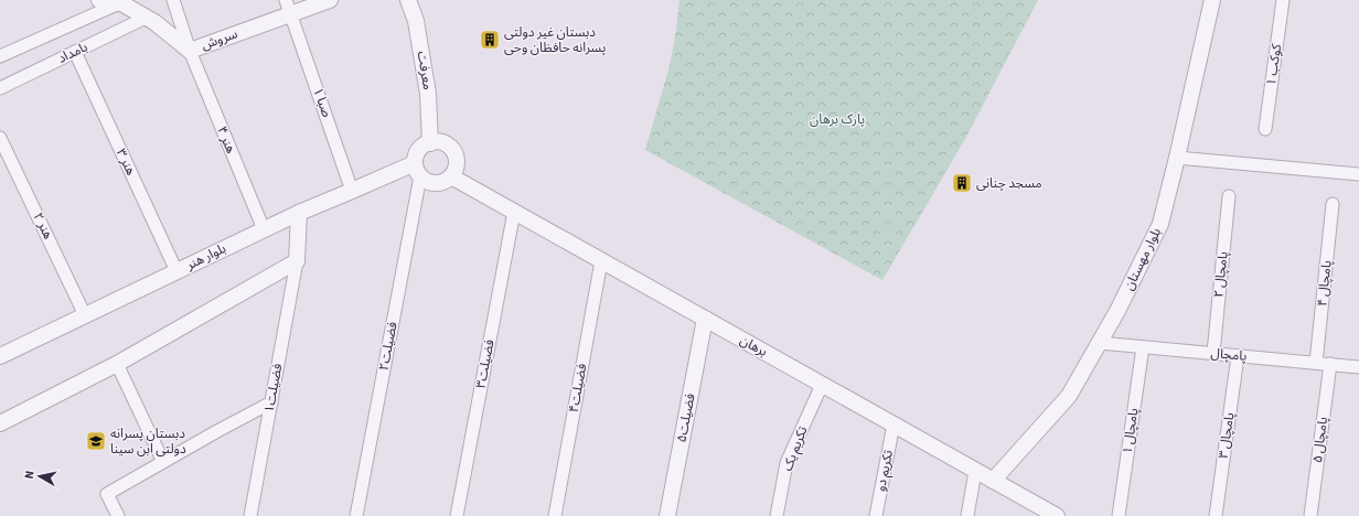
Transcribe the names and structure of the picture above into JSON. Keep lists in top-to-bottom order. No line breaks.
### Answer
{"streets":{"street":["سروش","بامداد","کوکب ۱","معرفت","صبا ۱","هنر ۴","هنر ۳","هنر ۲","بلوار هنر","بلوار مهستان","پامچال ۲","پامچال ۴","فضیلت۲","برهان","پامچال","فضیلت۳","فضیلت۱","فضیلت۴","فضیلت۵","پامچال ۱","پامچال ۳","پامچال ۵","تکریم یک","تکریم دو"]},"crossings":[["سروش","بامداد"],["سروش","صبا ۱"],["سروش","هنر ۴"],["بامداد","هنر ۳"],["معرفت","بلوار هنر"],["معرفت","فضیلت۲"],["معرفت","برهان"],["صبا ۱","بلوار هنر"],["هنر ۴","بلوار هنر"],["هنر ۳","بلوار هنر"],["هنر ۲","بلوار هنر"],["بلوار هنر","فضیلت۲"],["بلوار هنر","برهان"],["بلوار مهستان","برهان"],["بلوار مهستان","پامچال"],["پامچال ۲","پامچال"],["پامچال ۴","پامچال"],["فضیلت۲","برهان"],["برهان","فضیلت۳"],["برهان","فضیلت۴"],["برهان","فضیلت۵"],["برهان","تکریم یک"],["برهان","تکریم دو"],["پامچال","پامچال ۱"],["پامچال","پامچال ۳"],["پامچال","پامچال ۵"]],"parks":["پارک برهان"],"places":{"building":["دبستان غیر دولتی پسرانه حافظان وحی","مسجد چنانی"],"school or university":["دبستان پسرانه دولتی ابن سینا"]},"north":"left"}
